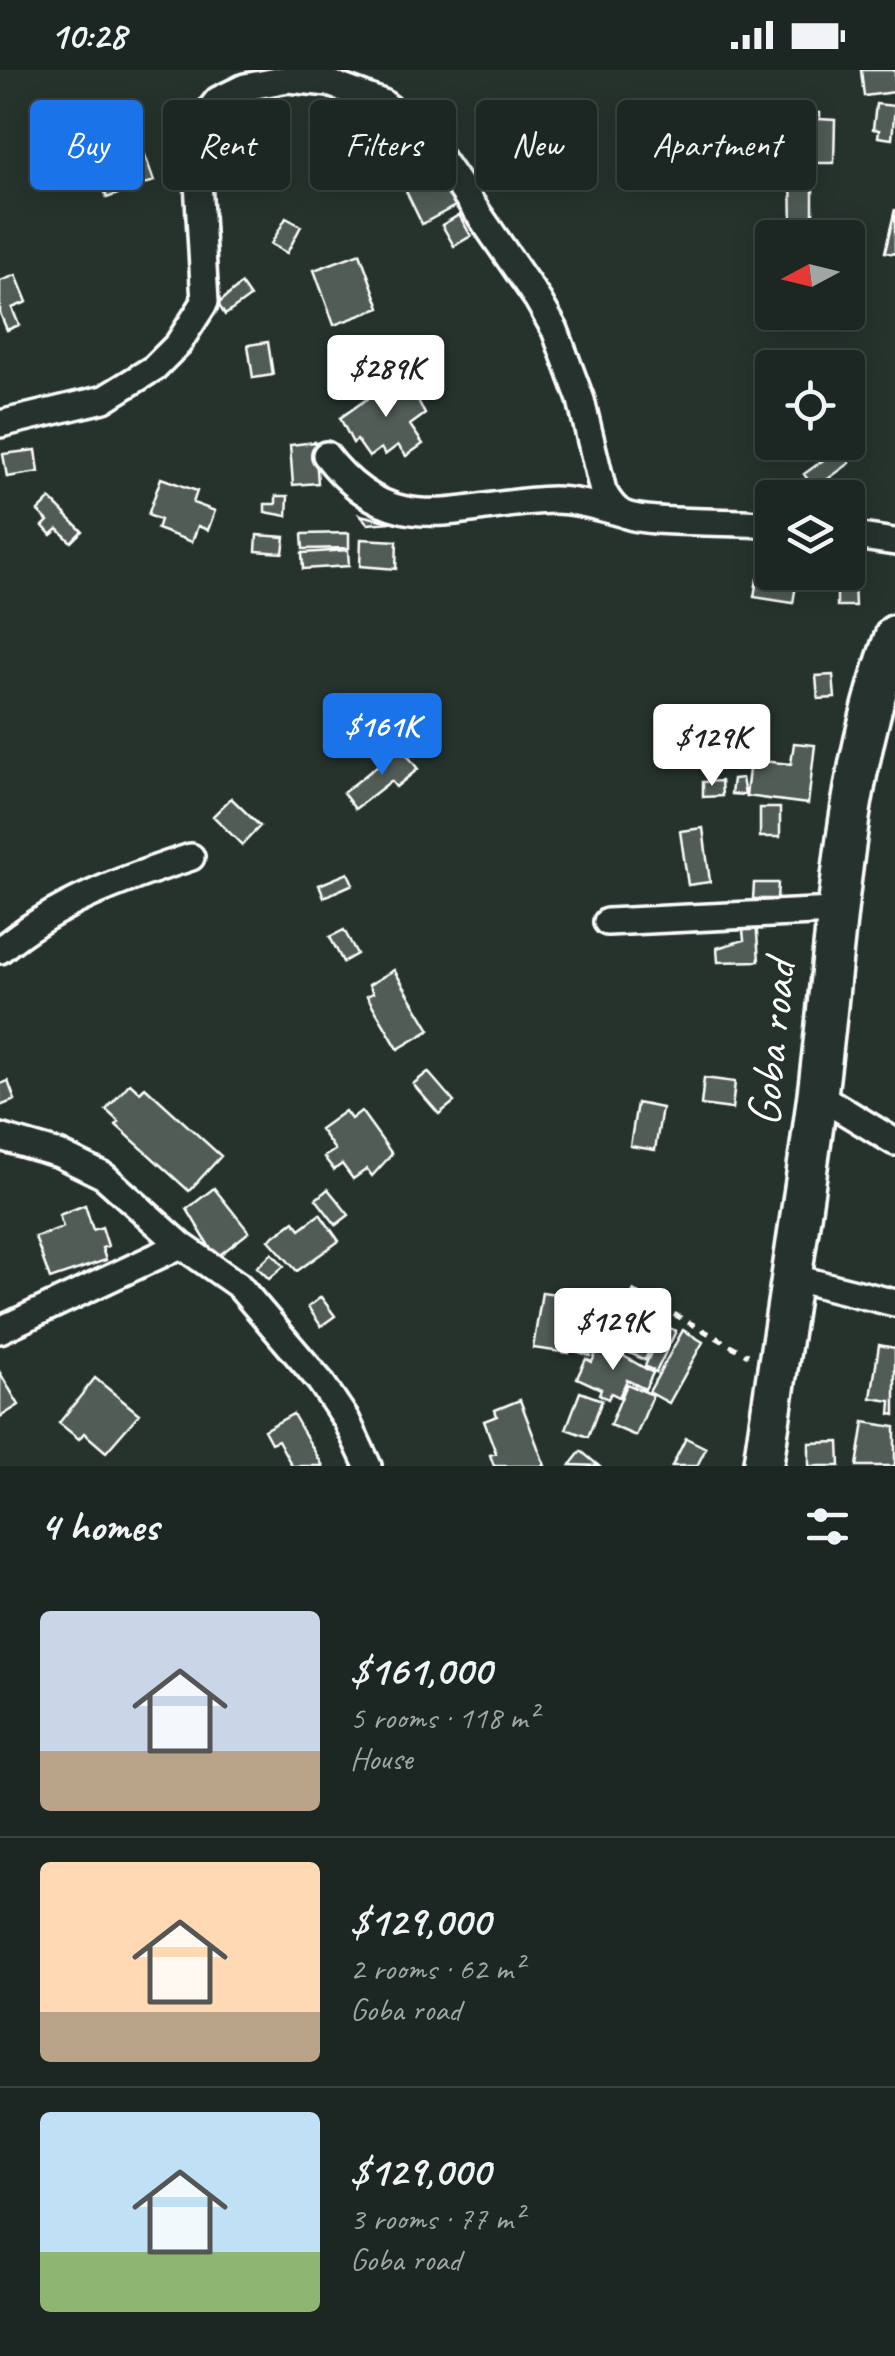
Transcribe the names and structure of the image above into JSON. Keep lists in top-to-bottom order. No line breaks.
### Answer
{"streets":{"street":["Goba road"]},"north":"left","page":{"status":"10:28","chip":["Buy","Rent","Filters","New","Apartment"],"price":["$289K","$161K","$129K","$129K"],"heading":"4 homes","list":[{"name":"$161,000","note":"5 rooms · 118 m² · House"},{"name":"$129,000","note":"2 rooms · 62 m² · Goba road"},{"name":"$129,000","note":"3 rooms · 77 m² · Goba road"}]}}
